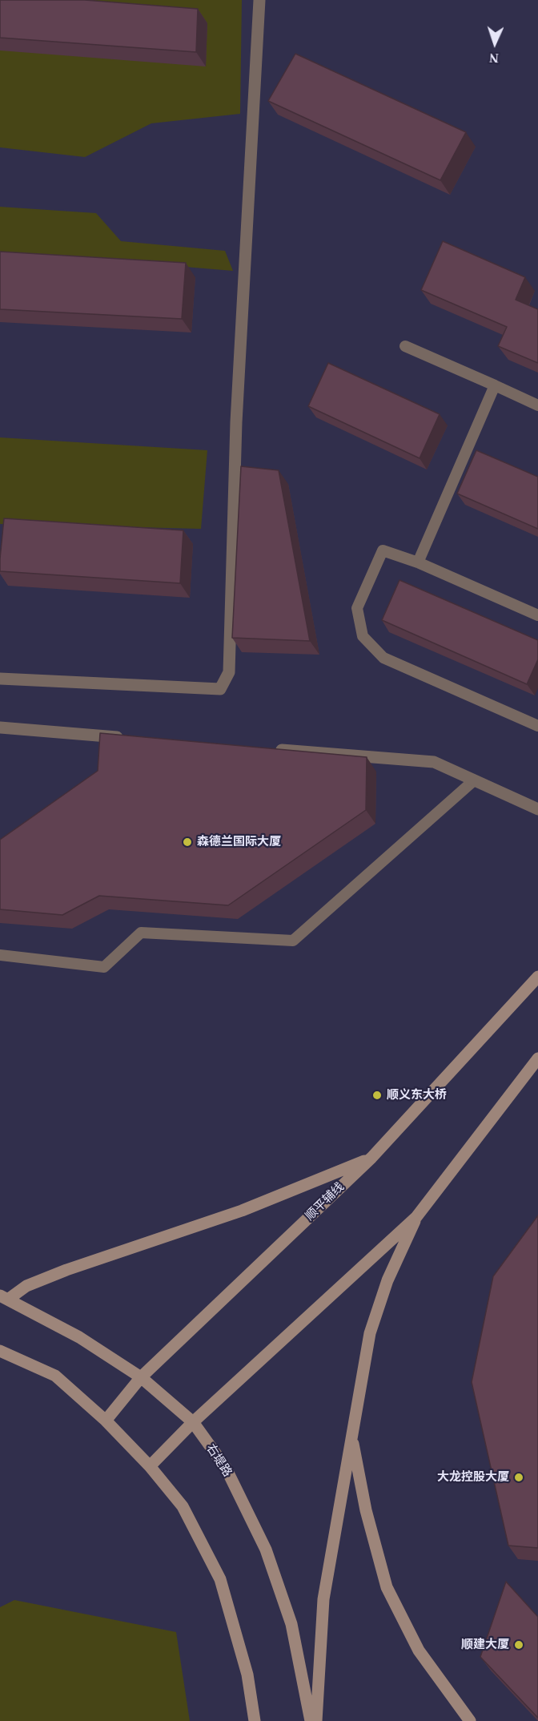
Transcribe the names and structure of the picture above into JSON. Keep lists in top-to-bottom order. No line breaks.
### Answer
{"streets":{"main road":["顺平辅线","右堤路"]},"crossings":[["顺平辅线","右堤路"]],"places":["森德兰国际大厦","顺义东大桥","大龙控股大厦","顺建大厦"],"north":"bottom"}
